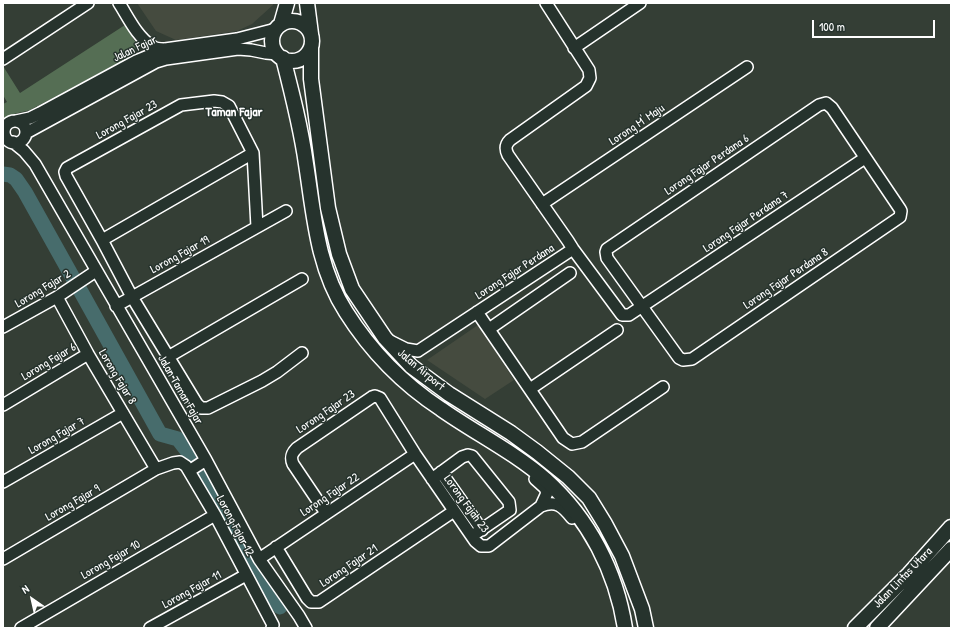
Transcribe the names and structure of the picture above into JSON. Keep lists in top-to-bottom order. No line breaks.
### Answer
{"streets":{"main road":["Jalan Airport","Jalan Lintas Utara"],"street":["Jalan Fajar","Lorong Fajar 23","Lorong M' Maju","Lorong Fajar Perdana 6","Lorong Fajar Perdana 7","Lorong Fajar 19","Lorong Fajar Perdana","Lorong Fajar Perdana 8","Lorong Fajar 2","Lorong Fajar 6","Lorong Fajar 8","Jalan Taman Fajar","Lorong Fajar 7","Lorong Fajar 22","Lorong Fajar 9","Lorong Fajah 23","Lorong Fajar 12","Lorong Fajar 10","Lorong Fajar 21","Lorong Fajar 11"]},"crossings":[["Jalan Fajar","Jalan Airport"],["Lorong Fajar 23","Lorong Fajar 22"],["Lorong Fajar 23","Lorong Fajah 23"],["Lorong Fajar Perdana 6","Lorong Fajar Perdana 7"],["Lorong Fajar Perdana 6","Lorong Fajar Perdana 8"],["Lorong Fajar Perdana 7","Lorong Fajar Perdana"],["Lorong Fajar Perdana 7","Lorong Fajar Perdana 8"],["Lorong Fajar 19","Jalan Taman Fajar"],["Lorong Fajar 2","Lorong Fajar 8"],["Lorong Fajar 2","Jalan Taman Fajar"],["Lorong Fajar 6","Lorong Fajar 8"],["Lorong Fajar 8","Lorong Fajar 7"],["Lorong Fajar 8","Lorong Fajar 9"],["Jalan Taman Fajar","Lorong Fajar 22"],["Lorong Fajar 22","Lorong Fajah 23"],["Lorong Fajar 22","Lorong Fajar 21"],["Lorong Fajah 23","Lorong Fajar 21"],["Lorong Fajar 12","Lorong Fajar 10"],["Lorong Fajar 12","Lorong Fajar 11"]],"districts":["Taman Fajar"],"scale_bar":"100 m","north":"top left"}
